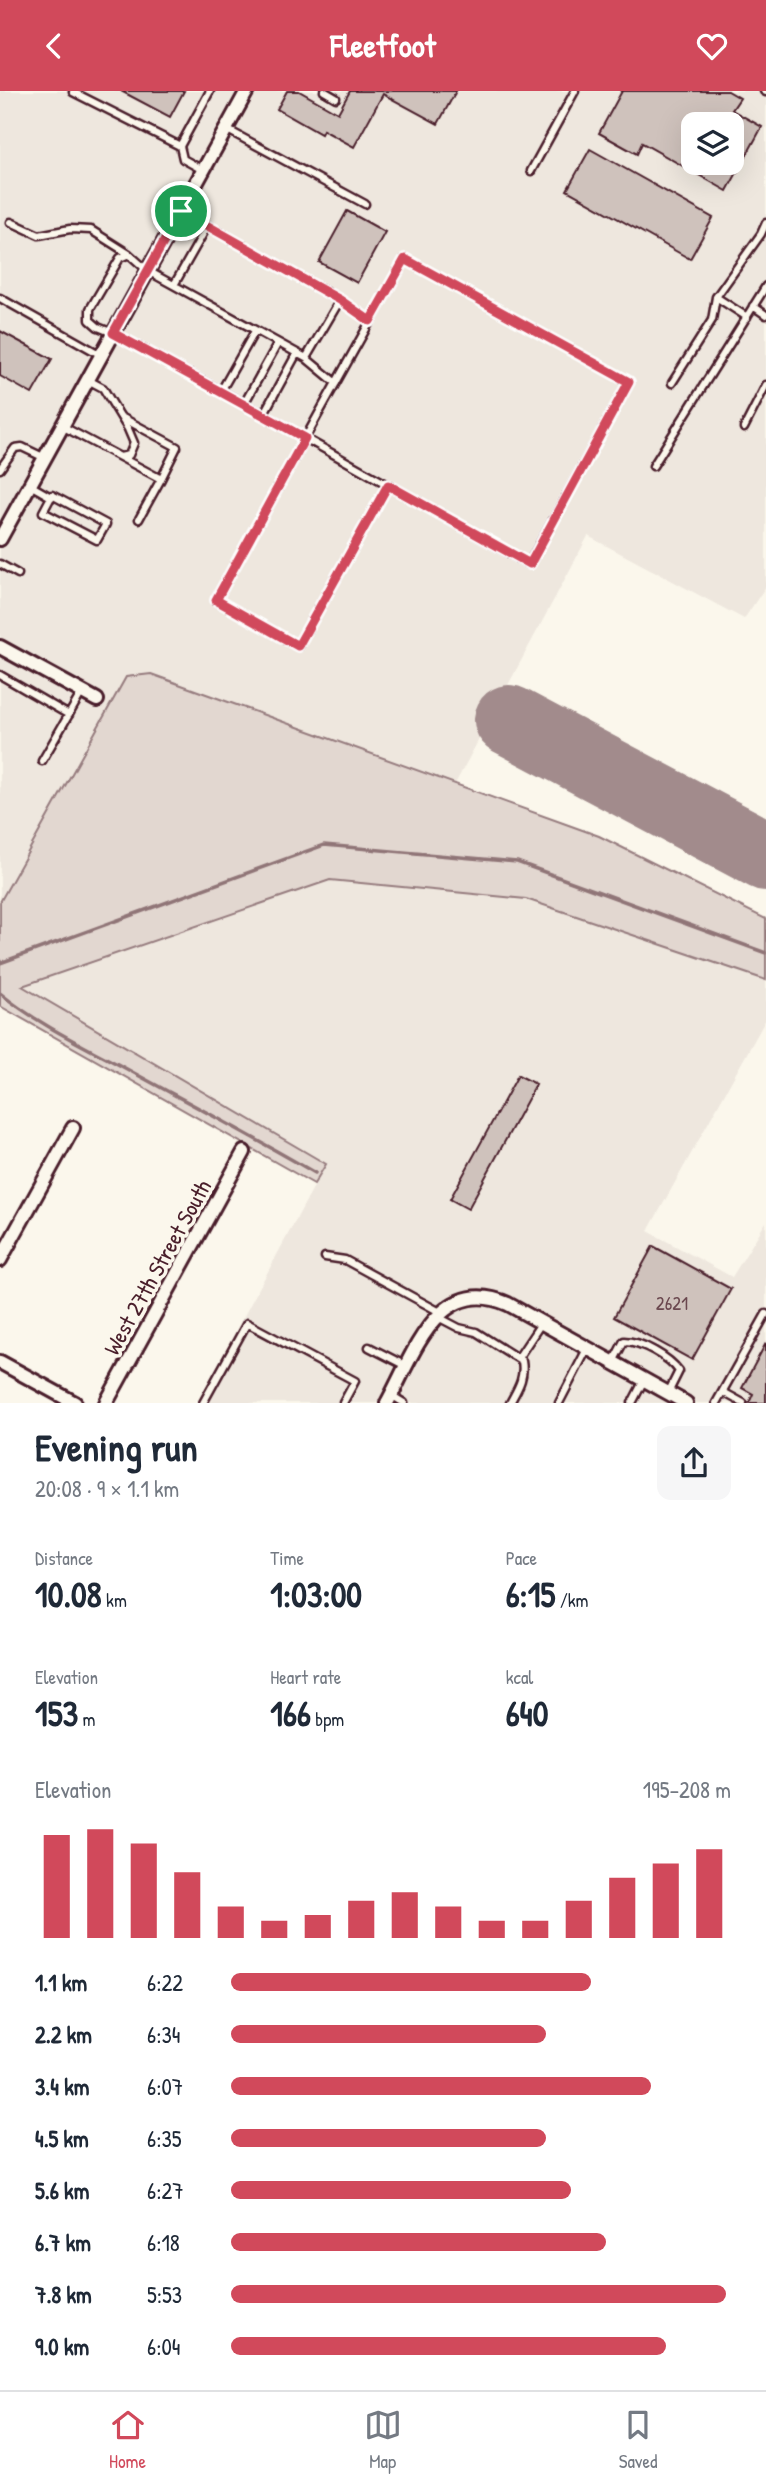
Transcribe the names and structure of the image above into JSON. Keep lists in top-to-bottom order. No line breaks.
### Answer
{"streets":{"street":["West 27th Street South"]},"house_numbers":["2621"],"page":{"header":"Fleetfoot","heading":["Evening run","20:08 · 9 × 1.1 km"],"stats":[["Distance","10.08 km"],["Time","1:03:00"],["Pace","6:15 /km"],["Elevation","153 m"],["Heart rate","166 bpm"],["kcal","640"]],"chart":["Elevation","195–208 m"],"list":[{"name":"1.1 km","note":"6:22"},{"name":"2.2 km","note":"6:34"},{"name":"3.4 km","note":"6:07"},{"name":"4.5 km","note":"6:35"},{"name":"5.6 km","note":"6:27"},{"name":"6.7 km","note":"6:18"},{"name":"7.8 km","note":"5:53"},{"name":"9.0 km","note":"6:04"}],"tabs":["Home","Map","Saved"]}}
